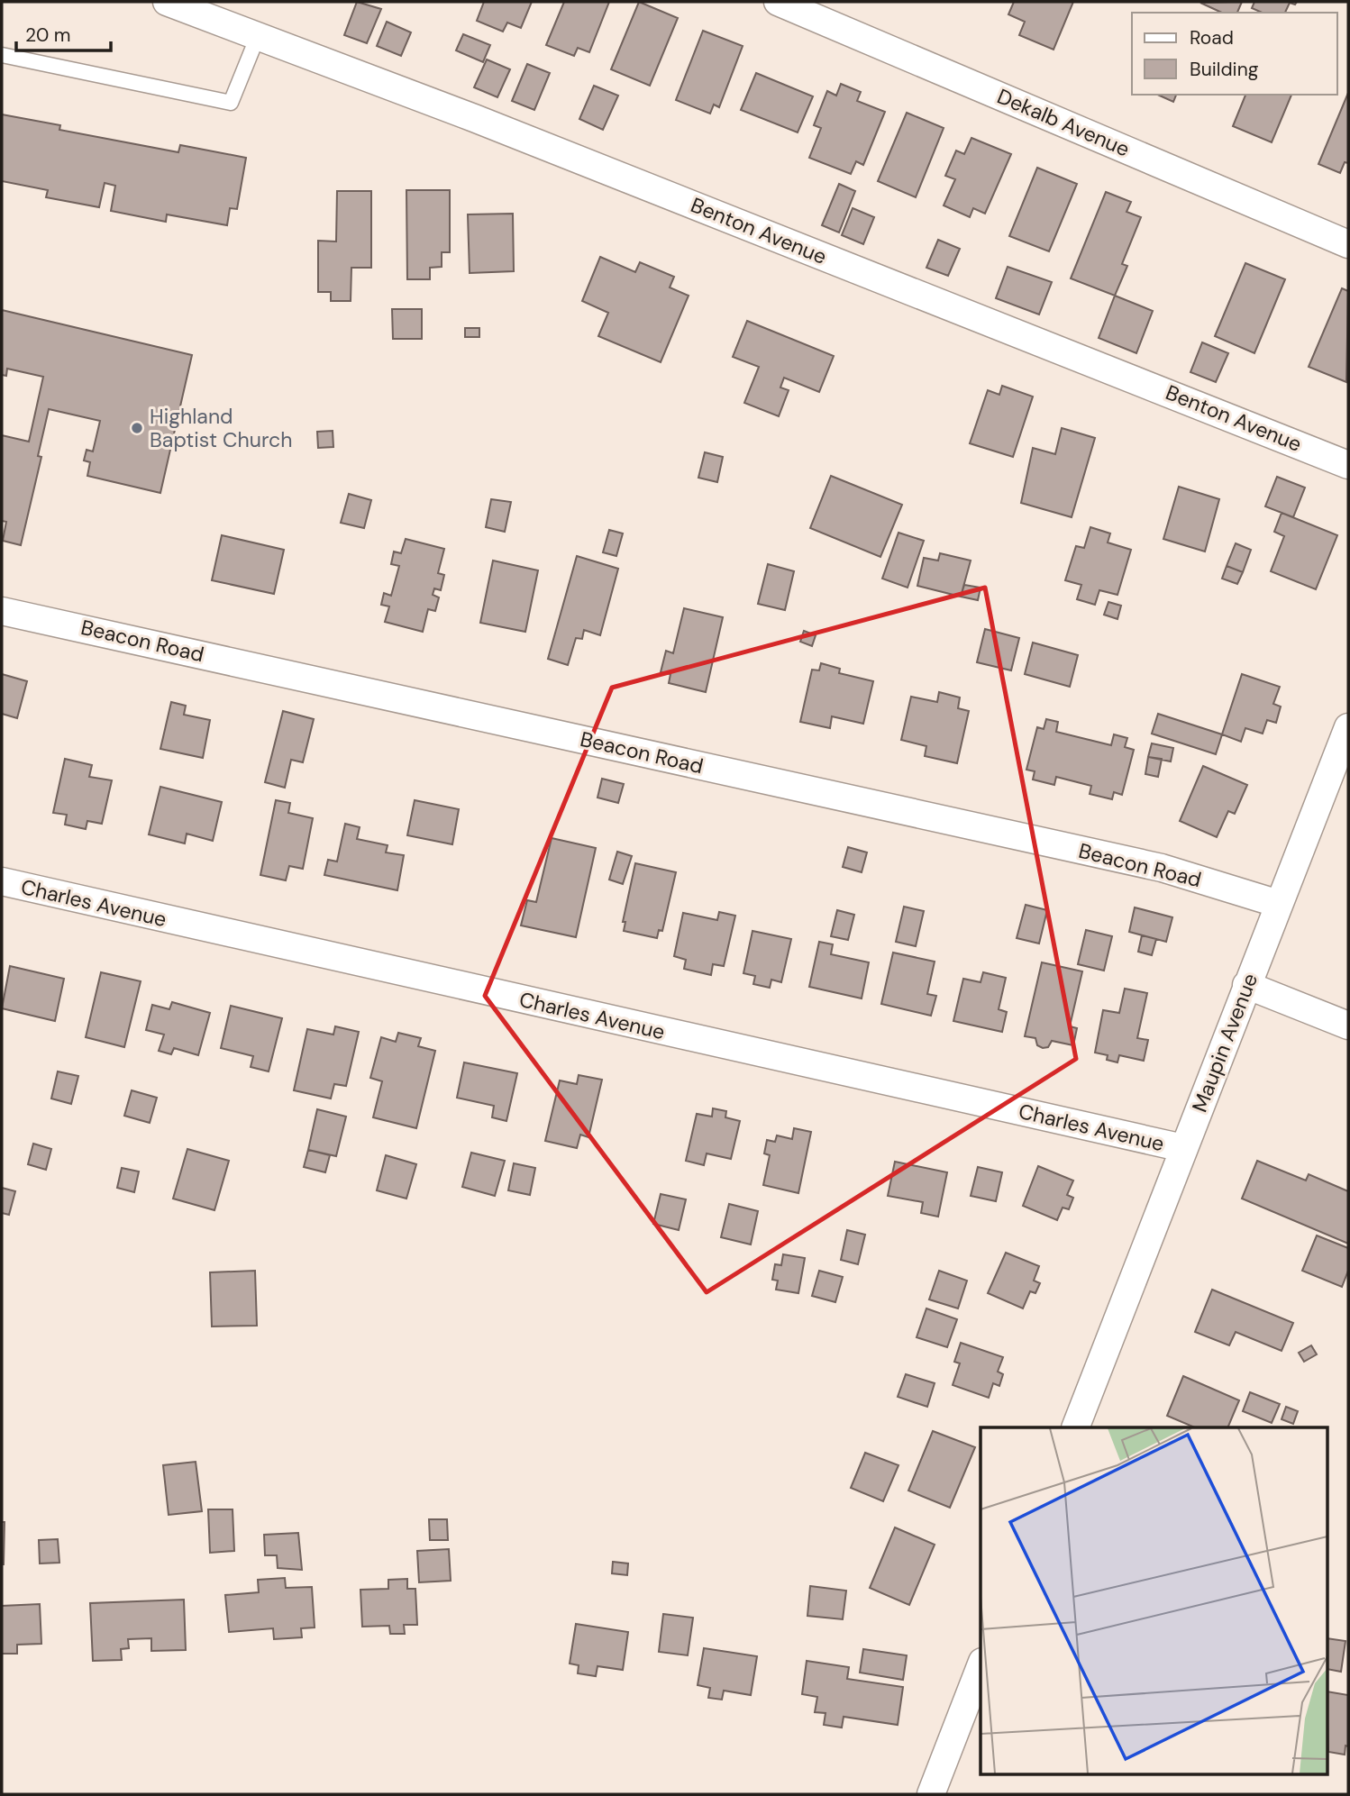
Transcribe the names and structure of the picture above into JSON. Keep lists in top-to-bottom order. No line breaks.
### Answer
{"streets":{"street":["Dekalb Avenue","Benton Avenue","Beacon Road","Charles Avenue","Maupin Avenue"]},"crossings":[["Beacon Road","Maupin Avenue"],["Charles Avenue","Maupin Avenue"]],"places":["Highland Baptist Church"],"legend":["Road","Building"],"scale_bar":"20 m"}
